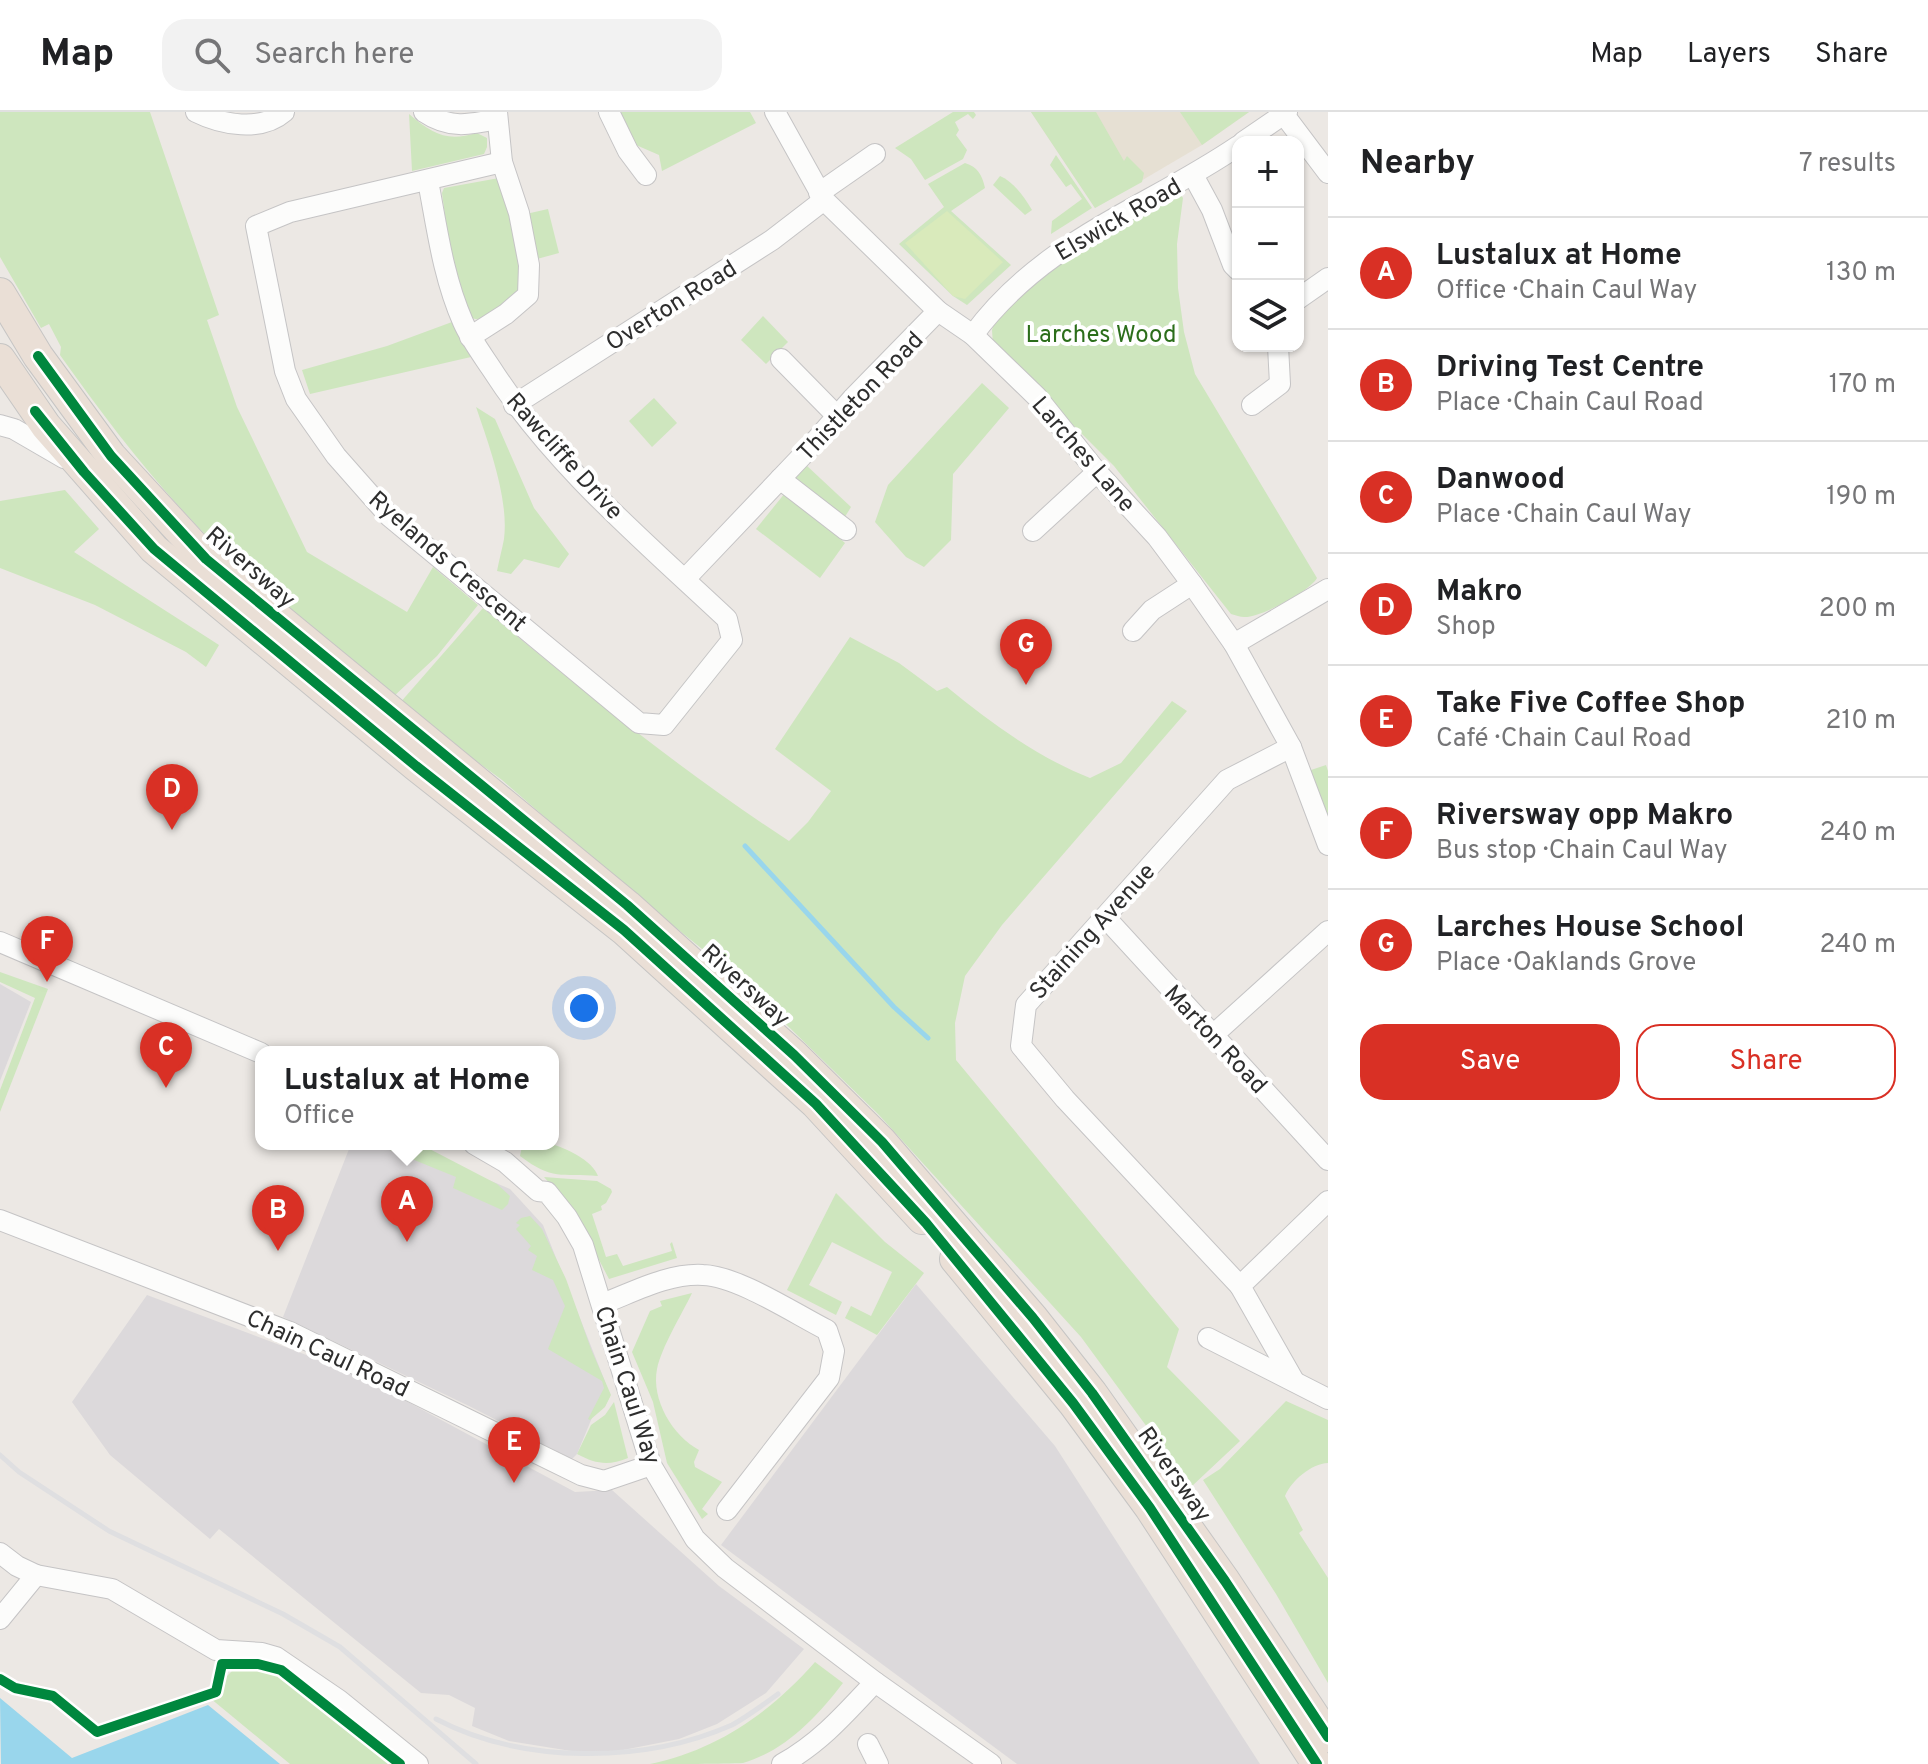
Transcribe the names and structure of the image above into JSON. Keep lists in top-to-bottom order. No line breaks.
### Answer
{"streets":{"highway":["Riversway"],"street":["Elswick Road","Overton Road","Thistleton Road","Larches Lane","Rawcliffe Drive","Ryelands Crescent","Staining Avenue","Marton Road","Chain Caul Road","Chain Caul Way"]},"crossings":[["Elswick Road","Larches Lane"],["Overton Road","Larches Lane"],["Overton Road","Rawcliffe Drive"],["Thistleton Road","Larches Lane"],["Thistleton Road","Rawcliffe Drive"],["Thistleton Road","Ryelands Crescent"],["Larches Lane","Staining Avenue"],["Rawcliffe Drive","Ryelands Crescent"],["Staining Avenue","Marton Road"],["Chain Caul Road","Chain Caul Way"]],"parks":["Larches Wood"],"page":{"header":"Map","search":"Search here","nav":["Map","Layers","Share"],"heading":["Nearby","7 results"],"map_buttons":["+","−"],"list":[{"mark":"A","name":"Lustalux at Home","note":"Office · Chain Caul Way","value":"130 m"},{"mark":"B","name":"Driving Test Centre","note":"Place · Chain Caul Road","value":"170 m"},{"mark":"C","name":"Danwood","note":"Place · Chain Caul Way","value":"190 m"},{"mark":"D","name":"Makro","note":"Shop","value":"200 m"},{"mark":"E","name":"Take Five Coffee Shop","note":"Café · Chain Caul Road","value":"210 m"},{"mark":"F","name":"Riversway opp Makro","note":"Bus stop · Chain Caul Way","value":"240 m"},{"mark":"G","name":"Larches House School","note":"Place · Oaklands Grove","value":"240 m"}],"pins":["G","D","F","C","A","B","E"],"buttons":["Save","Share"],"popup":["Lustalux at Home","Office"]}}
